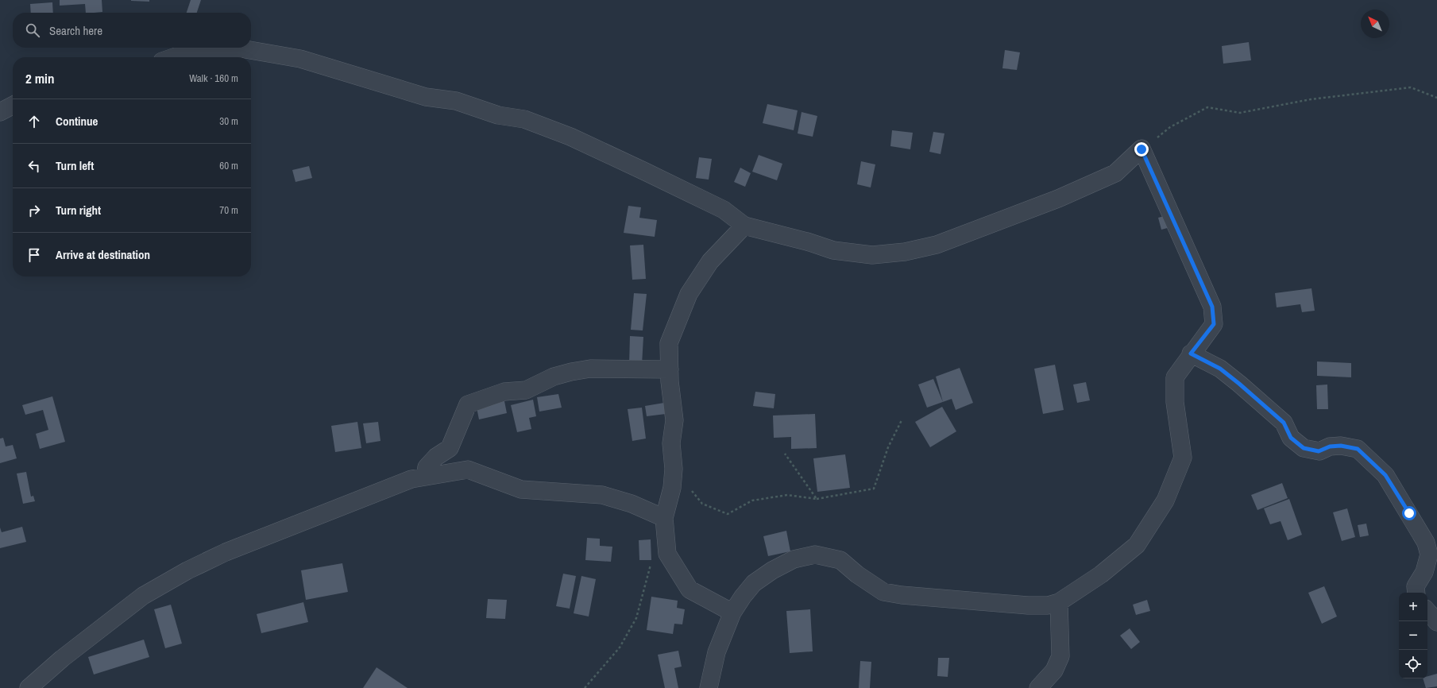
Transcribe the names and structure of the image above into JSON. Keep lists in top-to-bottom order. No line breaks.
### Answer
{"north":"top left","page":{"search":"Search here","heading":["2 min","Walk · 160 m"],"list":[["Continue","30 m"],["Turn left","60 m"],["Turn right","70 m"],"Arrive at destination"],"map_buttons":["+","−"]}}
